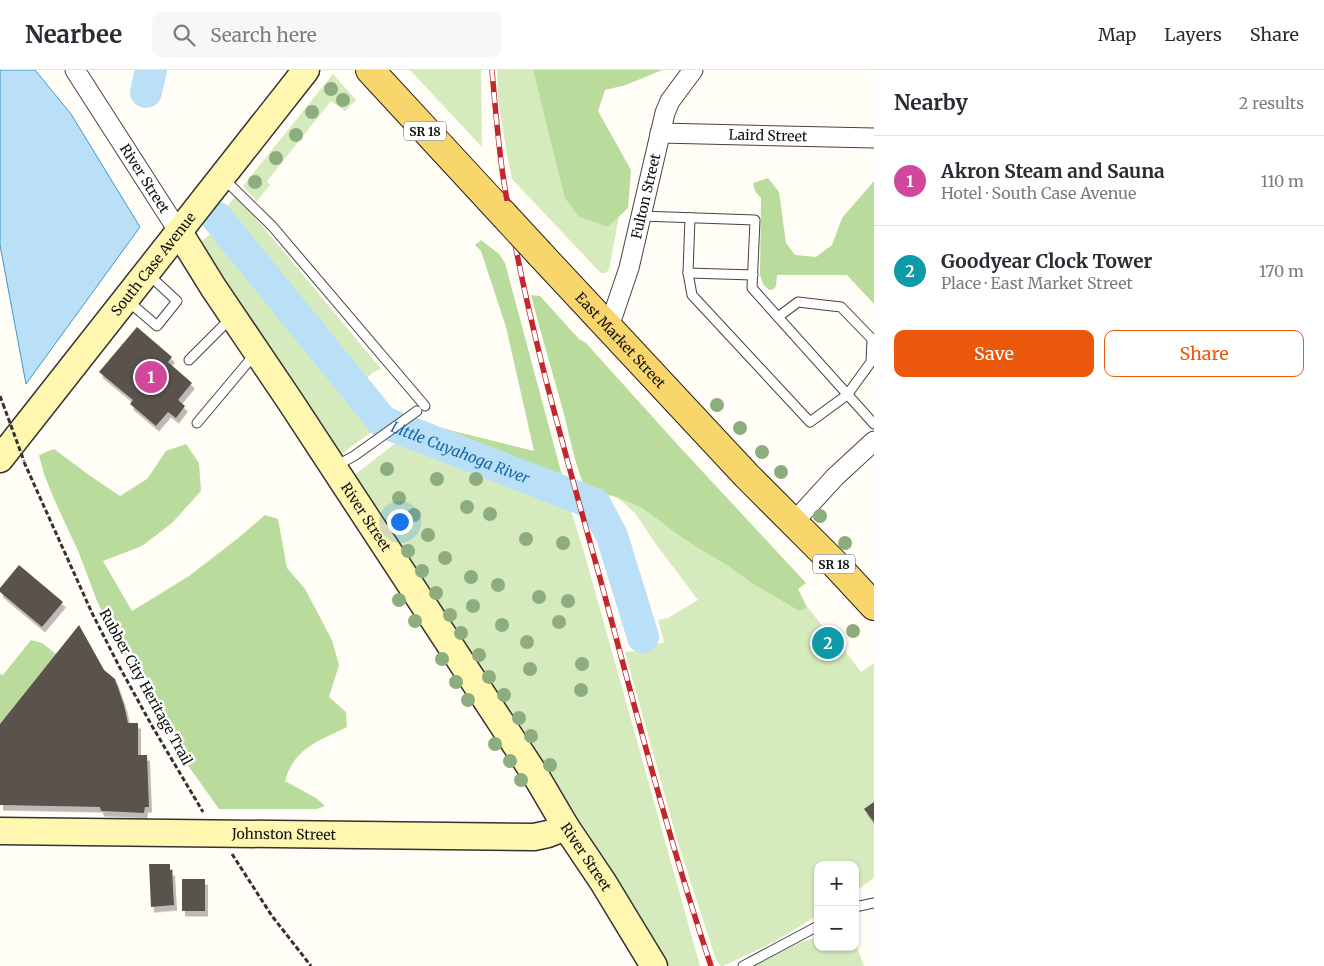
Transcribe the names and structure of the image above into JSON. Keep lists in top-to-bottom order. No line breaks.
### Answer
{"streets":{"main road":["SR 18","East Market Street"],"street":["Laird Street","River Street","Fulton Street","South Case Avenue","Johnston Street"],"path":["Rubber City Heritage Trail"]},"crossings":[["Laird Street","Fulton Street"],["River Street","South Case Avenue"],["River Street","Johnston Street"],["Fulton Street","East Market Street"],["South Case Avenue","Rubber City Heritage Trail"],["Rubber City Heritage Trail","Johnston Street"]],"water":["Little Cuyahoga River"],"page":{"header":"Nearbee","search":"Search here","nav":["Map","Layers","Share"],"heading":["Nearby","2 results"],"list":[{"mark":"1","name":"Akron Steam and Sauna","note":"Hotel · South Case Avenue","value":"110 m"},{"mark":"2","name":"Goodyear Clock Tower","note":"Place · East Market Street","value":"170 m"}],"buttons":["Save","Share"],"pins":["1","2"],"map_buttons":["+","−"]}}
